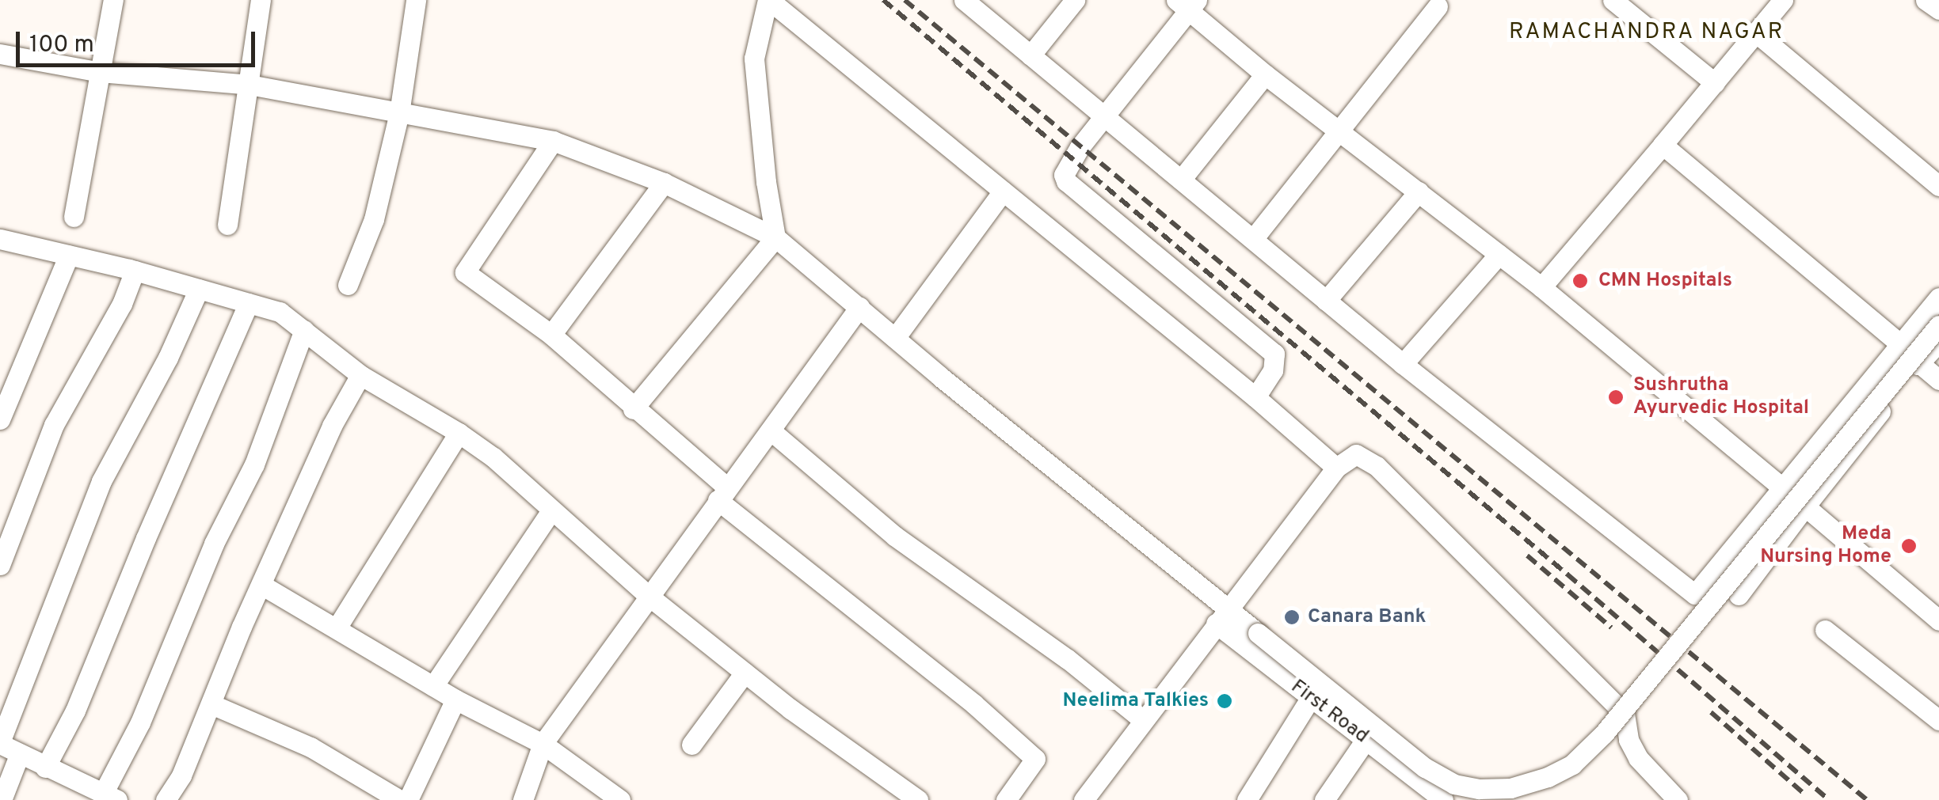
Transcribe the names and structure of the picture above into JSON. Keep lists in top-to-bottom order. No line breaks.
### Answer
{"streets":{"street":["First Road"]},"districts":["RAMACHANDRA NAGAR"],"places":["CMN Hospitals","Sushrutha Ayurvedic Hospital","Meda Nursing Home","Canara Bank","Neelima Talkies"],"scale_bar":"100 m"}
